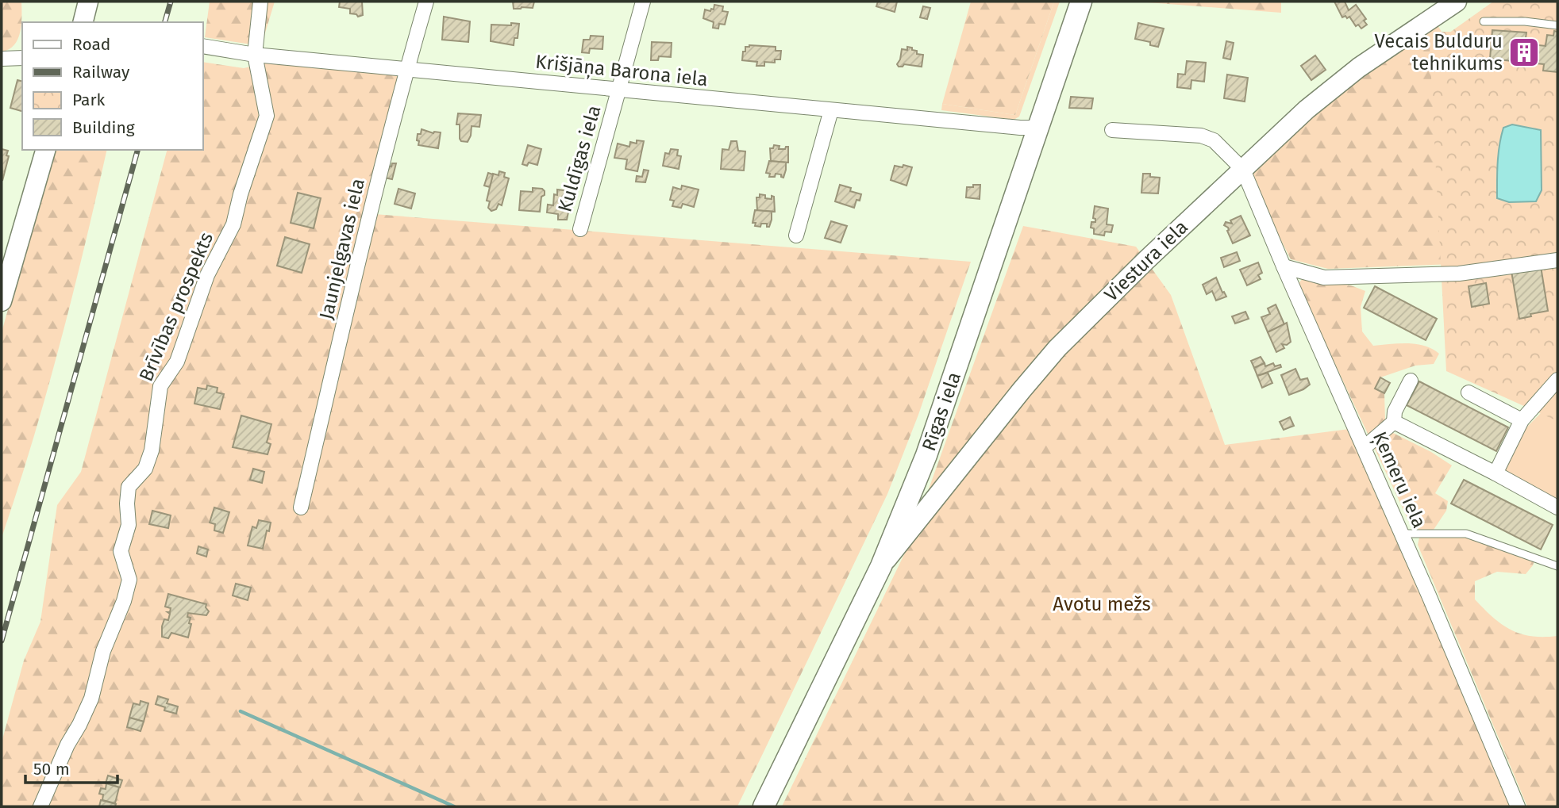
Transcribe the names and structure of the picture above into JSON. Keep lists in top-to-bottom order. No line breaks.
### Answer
{"streets":{"main road":["Rīgas iela"],"street":["Krišjāņa Barona iela","Kuldīgas iela","Jaunjelgavas iela","Viestura iela","Brīvības prospekts","Ķemeru iela"]},"crossings":[["Krišjāņa Barona iela","Kuldīgas iela"],["Krišjāņa Barona iela","Jaunjelgavas iela"],["Krišjāņa Barona iela","Brīvības prospekts"],["Krišjāņa Barona iela","Rīgas iela"],["Viestura iela","Rīgas iela"],["Viestura iela","Ķemeru iela"]],"parks":["Avotu mežs"],"places":{"building":["Vecais Bulduru tehnikums"]},"legend":["Road","Railway","Park","Building"],"scale_bar":"50 m"}
